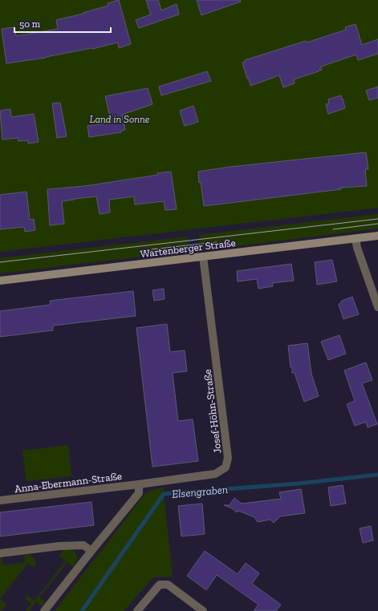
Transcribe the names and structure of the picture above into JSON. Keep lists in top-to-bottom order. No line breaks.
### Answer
{"streets":{"street":["Wartenberger Straße","Josef-Höhn-Straße","Anna-Ebermann-Straße"]},"crossings":[["Wartenberger Straße","Josef-Höhn-Straße"],["Josef-Höhn-Straße","Anna-Ebermann-Straße"]],"water":["Elsengraben"],"parks":["Land in Sonne"],"scale_bar":"50 m"}
